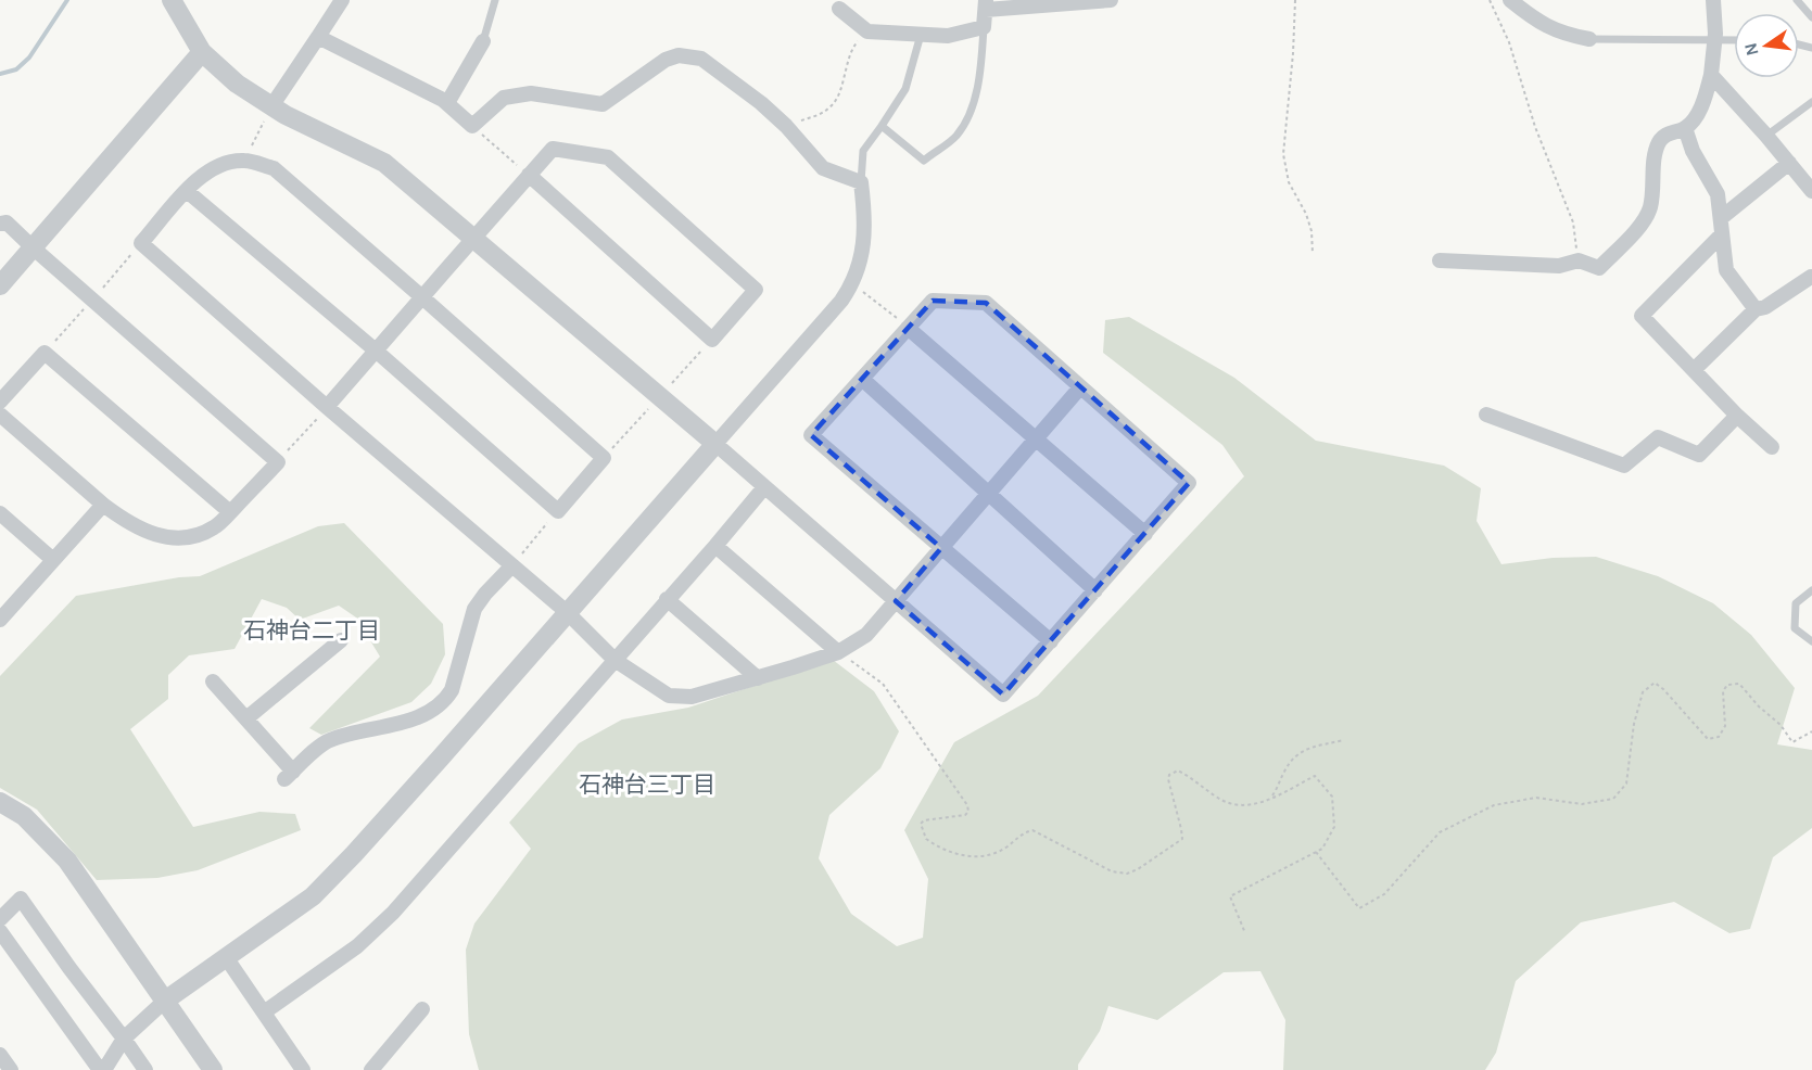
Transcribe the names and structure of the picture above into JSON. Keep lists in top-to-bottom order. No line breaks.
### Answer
{"districts":["石神台二丁目","石神台三丁目"],"north":"left"}
